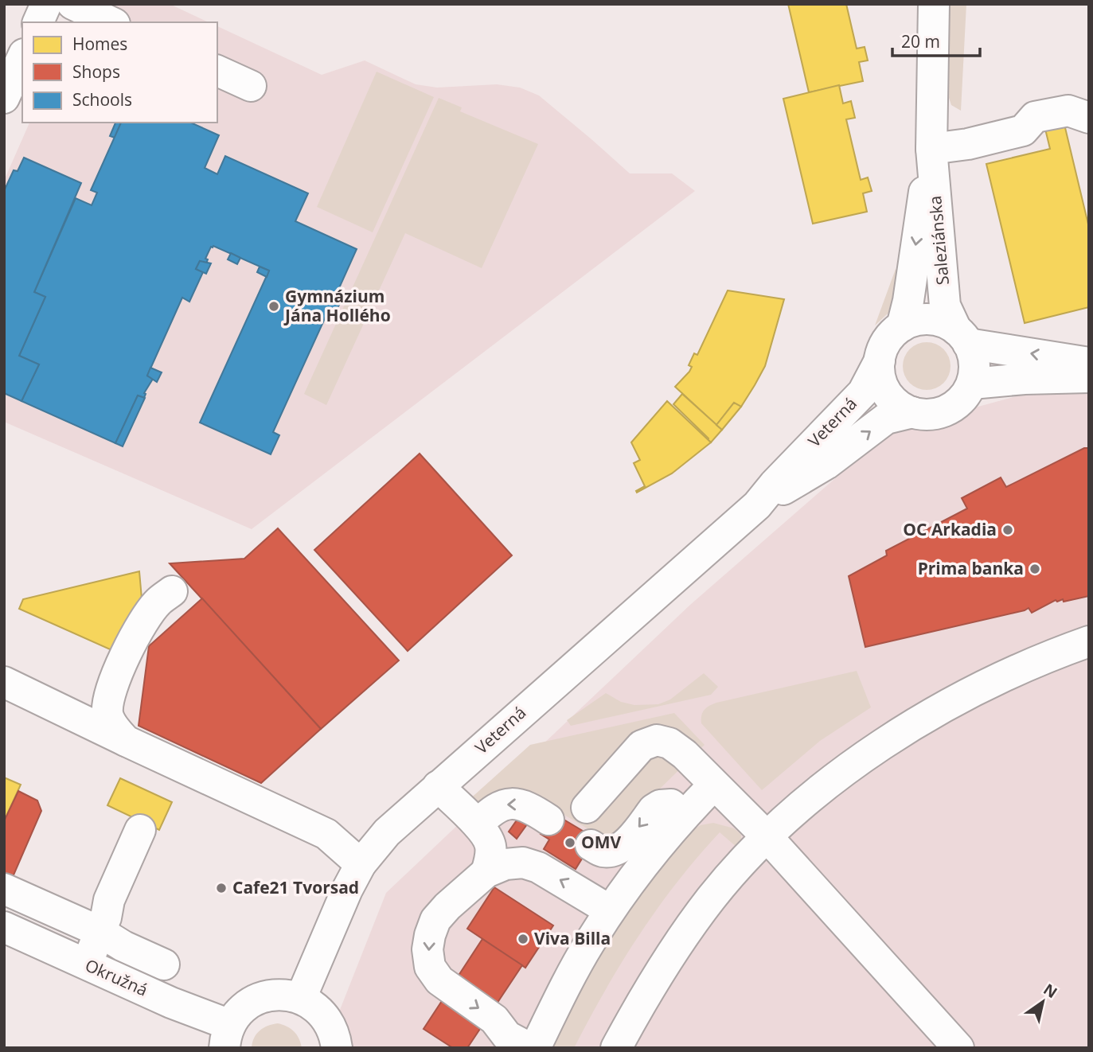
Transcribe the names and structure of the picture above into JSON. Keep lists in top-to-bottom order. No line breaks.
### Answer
{"streets":{"street":["Saleziánska","Veterná","Okružná"]},"crossings":[["Saleziánska","Veterná"]],"places":["Gymnázium Jána Hollého","OC Arkadia","Prima banka","OMV","Cafe21 Tvorsad","Viva Billa"],"legend":["Homes","Shops","Schools"],"scale_bar":"20 m","north":"top right"}
